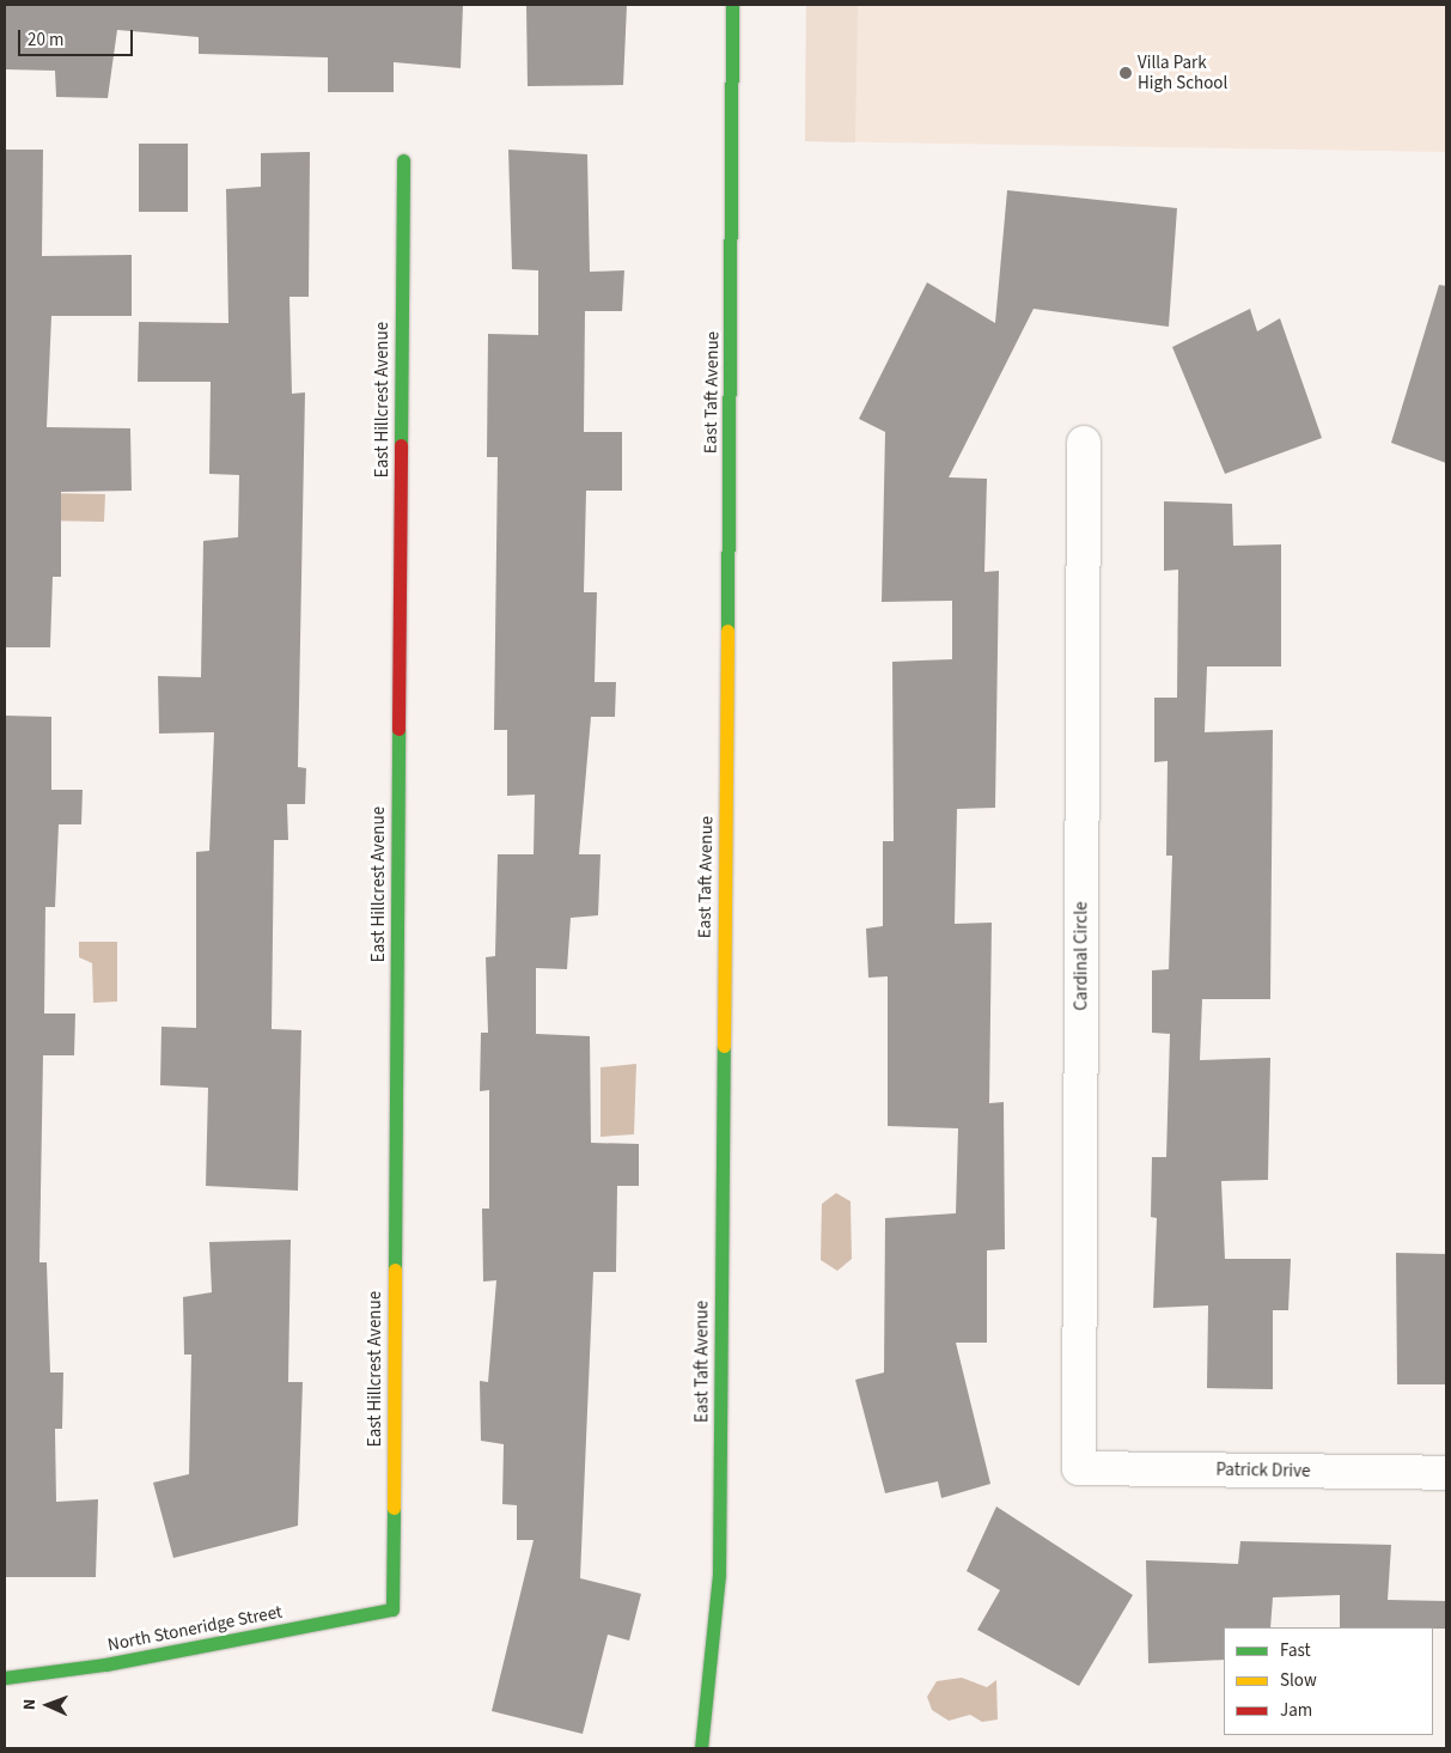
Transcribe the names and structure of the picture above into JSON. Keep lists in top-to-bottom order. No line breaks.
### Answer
{"streets":{"street":["East Taft Avenue","East Hillcrest Avenue","Cardinal Circle","Patrick Drive","North Stoneridge Street"]},"crossings":[["East Hillcrest Avenue","North Stoneridge Street"],["Cardinal Circle","Patrick Drive"]],"places":["Villa Park High School"],"legend":["Fast","Slow","Jam"],"scale_bar":"20 m","north":"left"}
